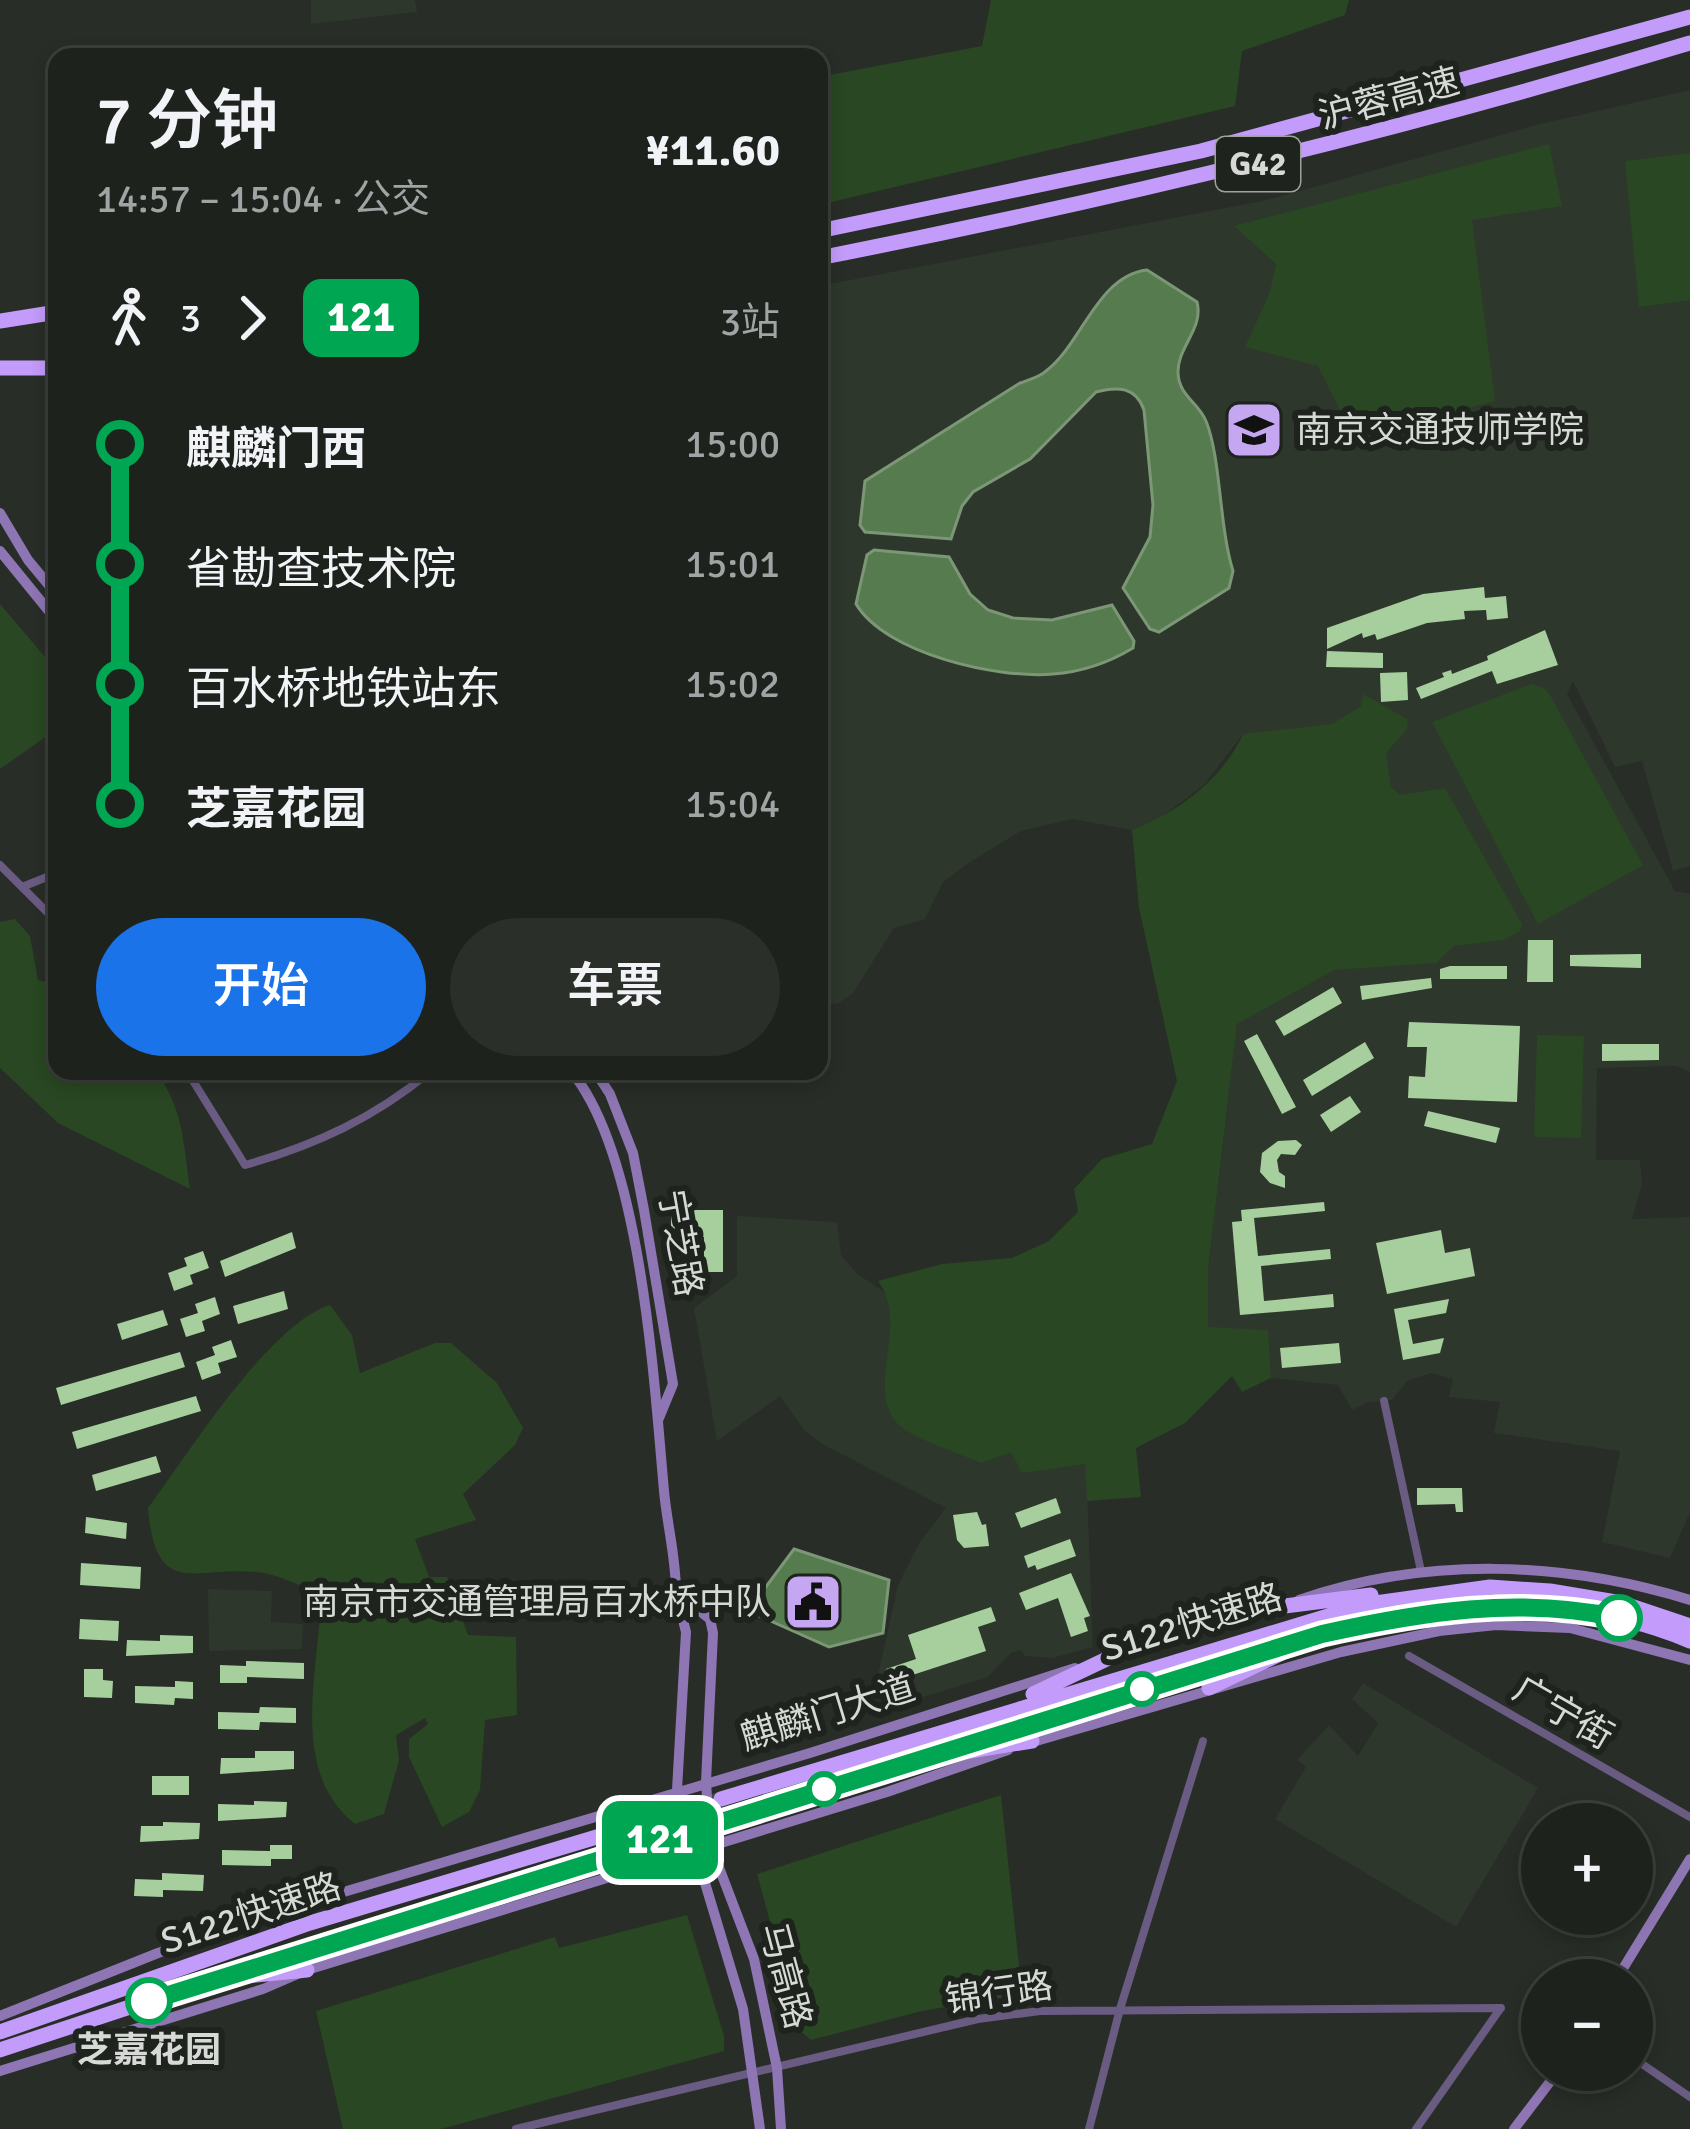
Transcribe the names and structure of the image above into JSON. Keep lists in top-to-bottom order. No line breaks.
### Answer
{"streets":{"highway":["沪蓉高速","G42","S122快速路"],"street":["宁芝路","麒麟门大道","广宁街","马高路","锦行路"]},"crossings":[["宁芝路","麒麟门大道"],["宁芝路","马高路"],["麒麟门大道","马高路"],["马高路","锦行路"]],"places":{"school or university":["南京交通技师学院"],"public building":["南京市交通管理局百水桥中队"],"other":["芝嘉花园"]},"lines":["bus line 121"],"page":{"on_map":"121","heading":["7 分钟","14:57 – 15:04 · 公交","¥11.60"],"legs":["3","121","3站"],"list":[{"name":"麒麟门西","value":"15:00"},{"name":"省勘查技术院","value":"15:01"},{"name":"百水桥地铁站东","value":"15:02"},{"name":"芝嘉花园","value":"15:04"}],"buttons":["开始","车票"],"map_buttons":["+","−"]}}
